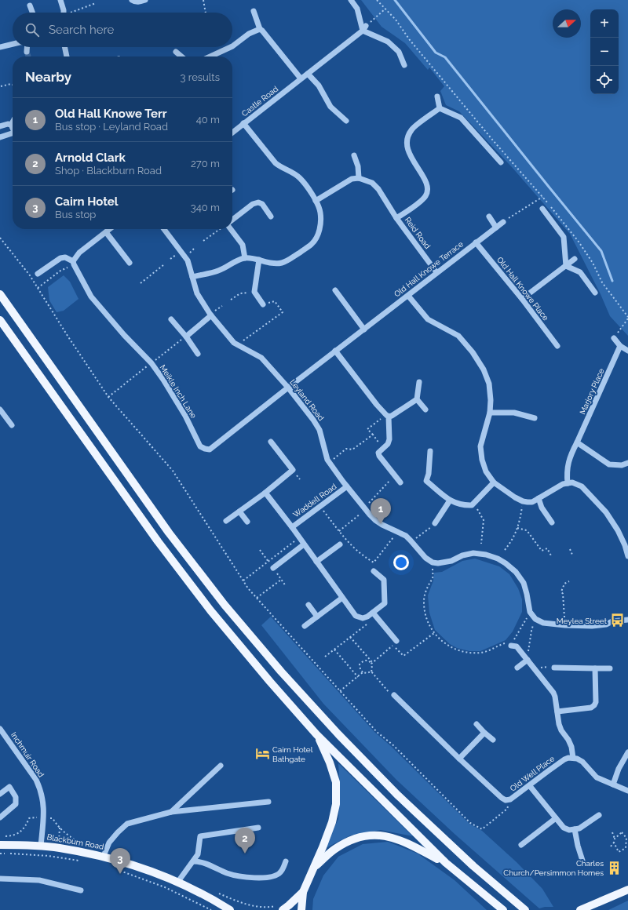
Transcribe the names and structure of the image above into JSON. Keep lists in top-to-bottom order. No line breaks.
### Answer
{"streets":{"main road":["Blackburn Road"],"street":["Castle Road","Reid Road","Old Hall Knowe Terrace","Old Hall Knowe Place","Meikle Inch Lane","Marjory Place","Leyland Road","Waddell Road","Inchmuir Road","Old Well Place"]},"crossings":[["Reid Road","Old Hall Knowe Terrace"],["Old Hall Knowe Terrace","Old Hall Knowe Place"],["Old Hall Knowe Terrace","Meikle Inch Lane"],["Old Hall Knowe Terrace","Leyland Road"],["Meikle Inch Lane","Leyland Road"],["Leyland Road","Waddell Road"],["Inchmuir Road","Blackburn Road"]],"places":{"bus stop":["Meylea Street"],"hotel":["Cairn Hotel Bathgate"],"building":["Charles Church/Persimmon Homes"]},"north":"right","page":{"map_buttons":["+","−"],"search":"Search here","heading":["Nearby","3 results"],"list":[{"mark":"1","name":"Old Hall Knowe Terr","note":"Bus stop · Leyland Road","value":"40 m"},{"mark":"2","name":"Arnold Clark","note":"Shop · Blackburn Road","value":"270 m"},{"mark":"3","name":"Cairn Hotel","note":"Bus stop","value":"340 m"}],"pins":["1","2","3"]}}
